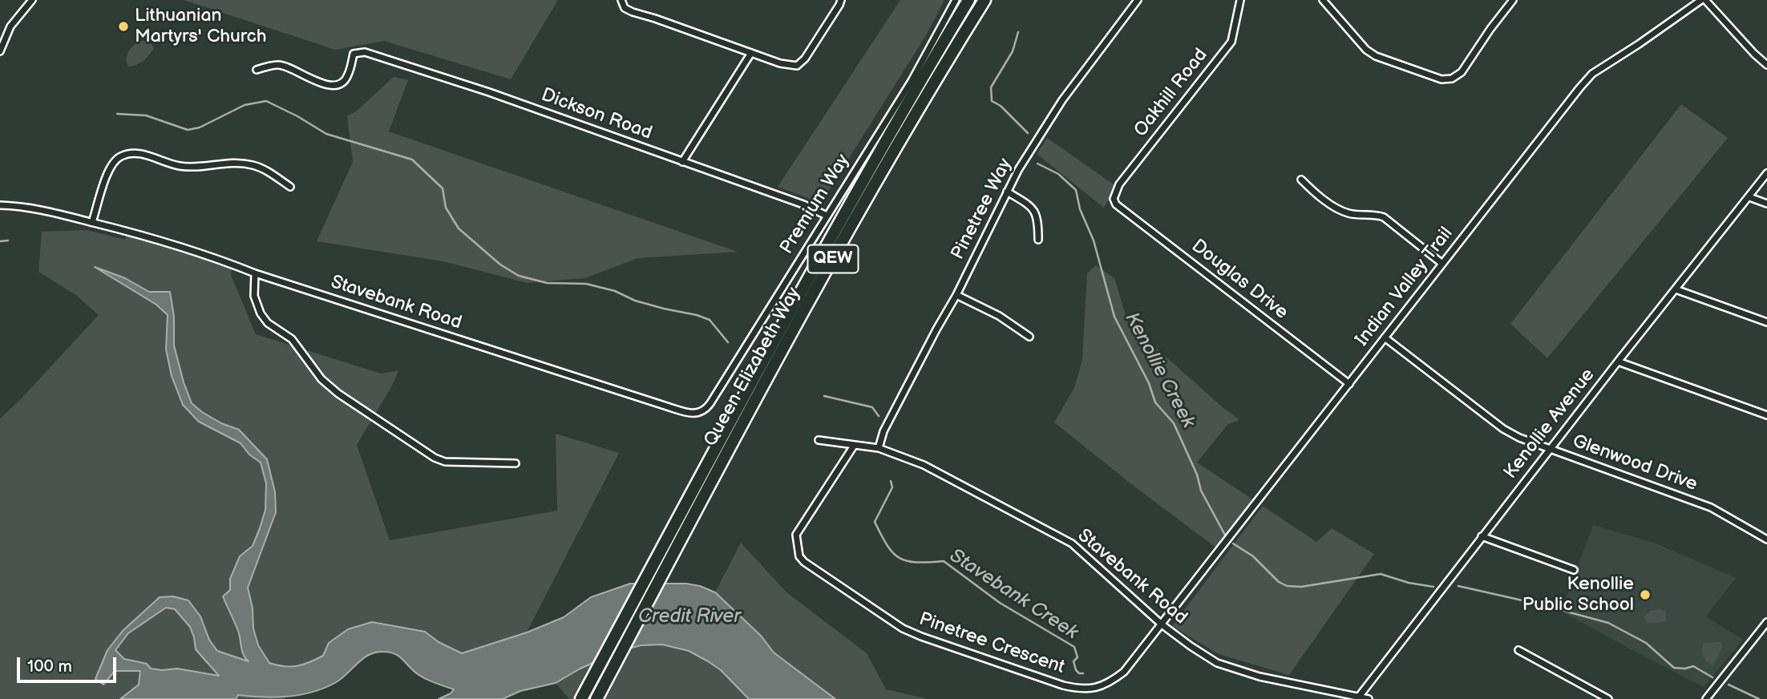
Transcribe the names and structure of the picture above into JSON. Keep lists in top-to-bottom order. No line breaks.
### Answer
{"streets":{"highway":["QEW","Queen Elizabeth Way"],"street":["Oakhill Road","Dickson Road","Premium Way","Pinetree Way","Douglas Drive","Indian Valley Trail","Stavebank Road","Kenollie Avenue","Glenwood Drive","Pinetree Crescent"]},"crossings":[["Oakhill Road","Douglas Drive"],["Dickson Road","Premium Way"],["Premium Way","Stavebank Road"],["Pinetree Way","Stavebank Road"],["Douglas Drive","Indian Valley Trail"],["Indian Valley Trail","Stavebank Road"],["Indian Valley Trail","Glenwood Drive"],["Indian Valley Trail","Pinetree Crescent"],["Stavebank Road","Kenollie Avenue"],["Stavebank Road","Pinetree Crescent"],["Kenollie Avenue","Glenwood Drive"]],"water":["Kenollie Creek","Stavebank Creek","Credit River"],"places":["Lithuanian Martyrs' Church","Kenollie Public School"],"scale_bar":"100 m"}
